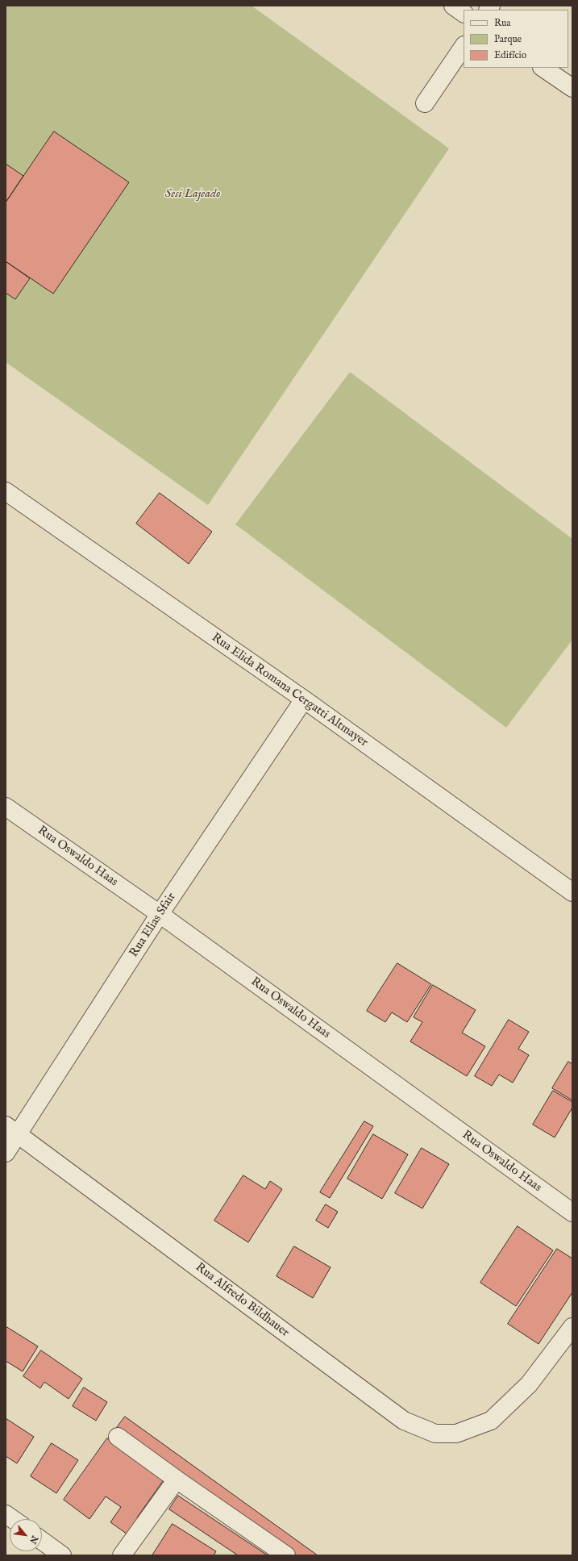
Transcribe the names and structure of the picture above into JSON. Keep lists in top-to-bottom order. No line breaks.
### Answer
{"streets":{"street":["Rua Elida Romana Cergatti Altmayer","Rua Oswaldo Haas","Rua Elias Sfair","Rua Alfredo Bildhauer"]},"crossings":[["Rua Elida Romana Cergatti Altmayer","Rua Elias Sfair"],["Rua Oswaldo Haas","Rua Elias Sfair"],["Rua Elias Sfair","Rua Alfredo Bildhauer"]],"parks":["Sesi Lajeado"],"legend":["Rua","Parque","Edifício"],"north":"bottom right"}
